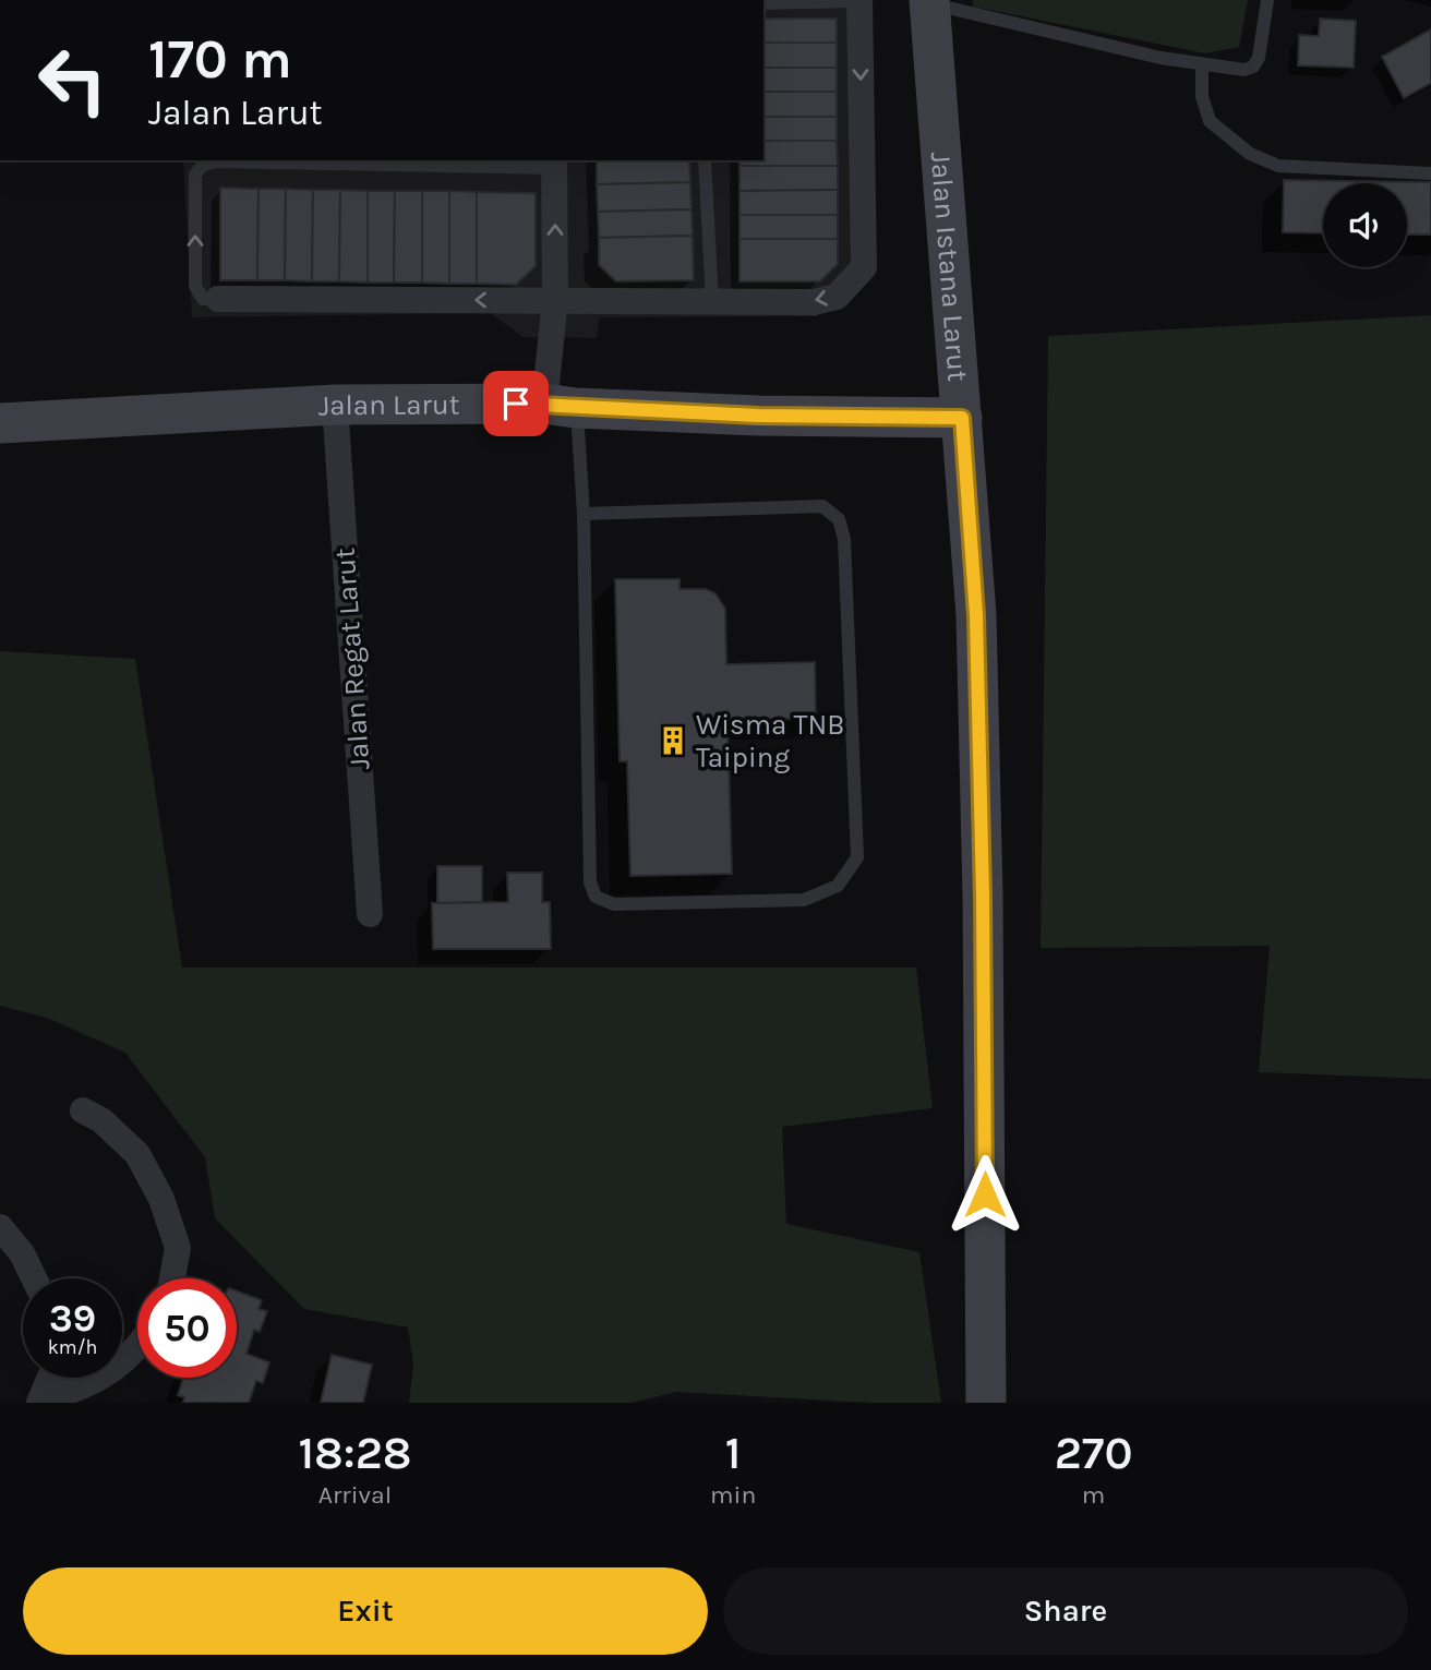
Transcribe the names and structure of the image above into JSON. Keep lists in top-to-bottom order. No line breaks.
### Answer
{"streets":{"main road":["Jalan Istana Larut","Jalan Larut"],"street":["Jalan Regat Larut"]},"crossings":[["Jalan Istana Larut","Jalan Larut"],["Jalan Larut","Jalan Regat Larut"]],"places":{"building":["Wisma TNB Taiping"]},"page":{"turn":["170 m","Jalan Larut"],"speed":"39 km/h","limit":"50","eta":["18:28","Arrival","1","min","270","m"],"buttons":["Exit","Share"]}}
